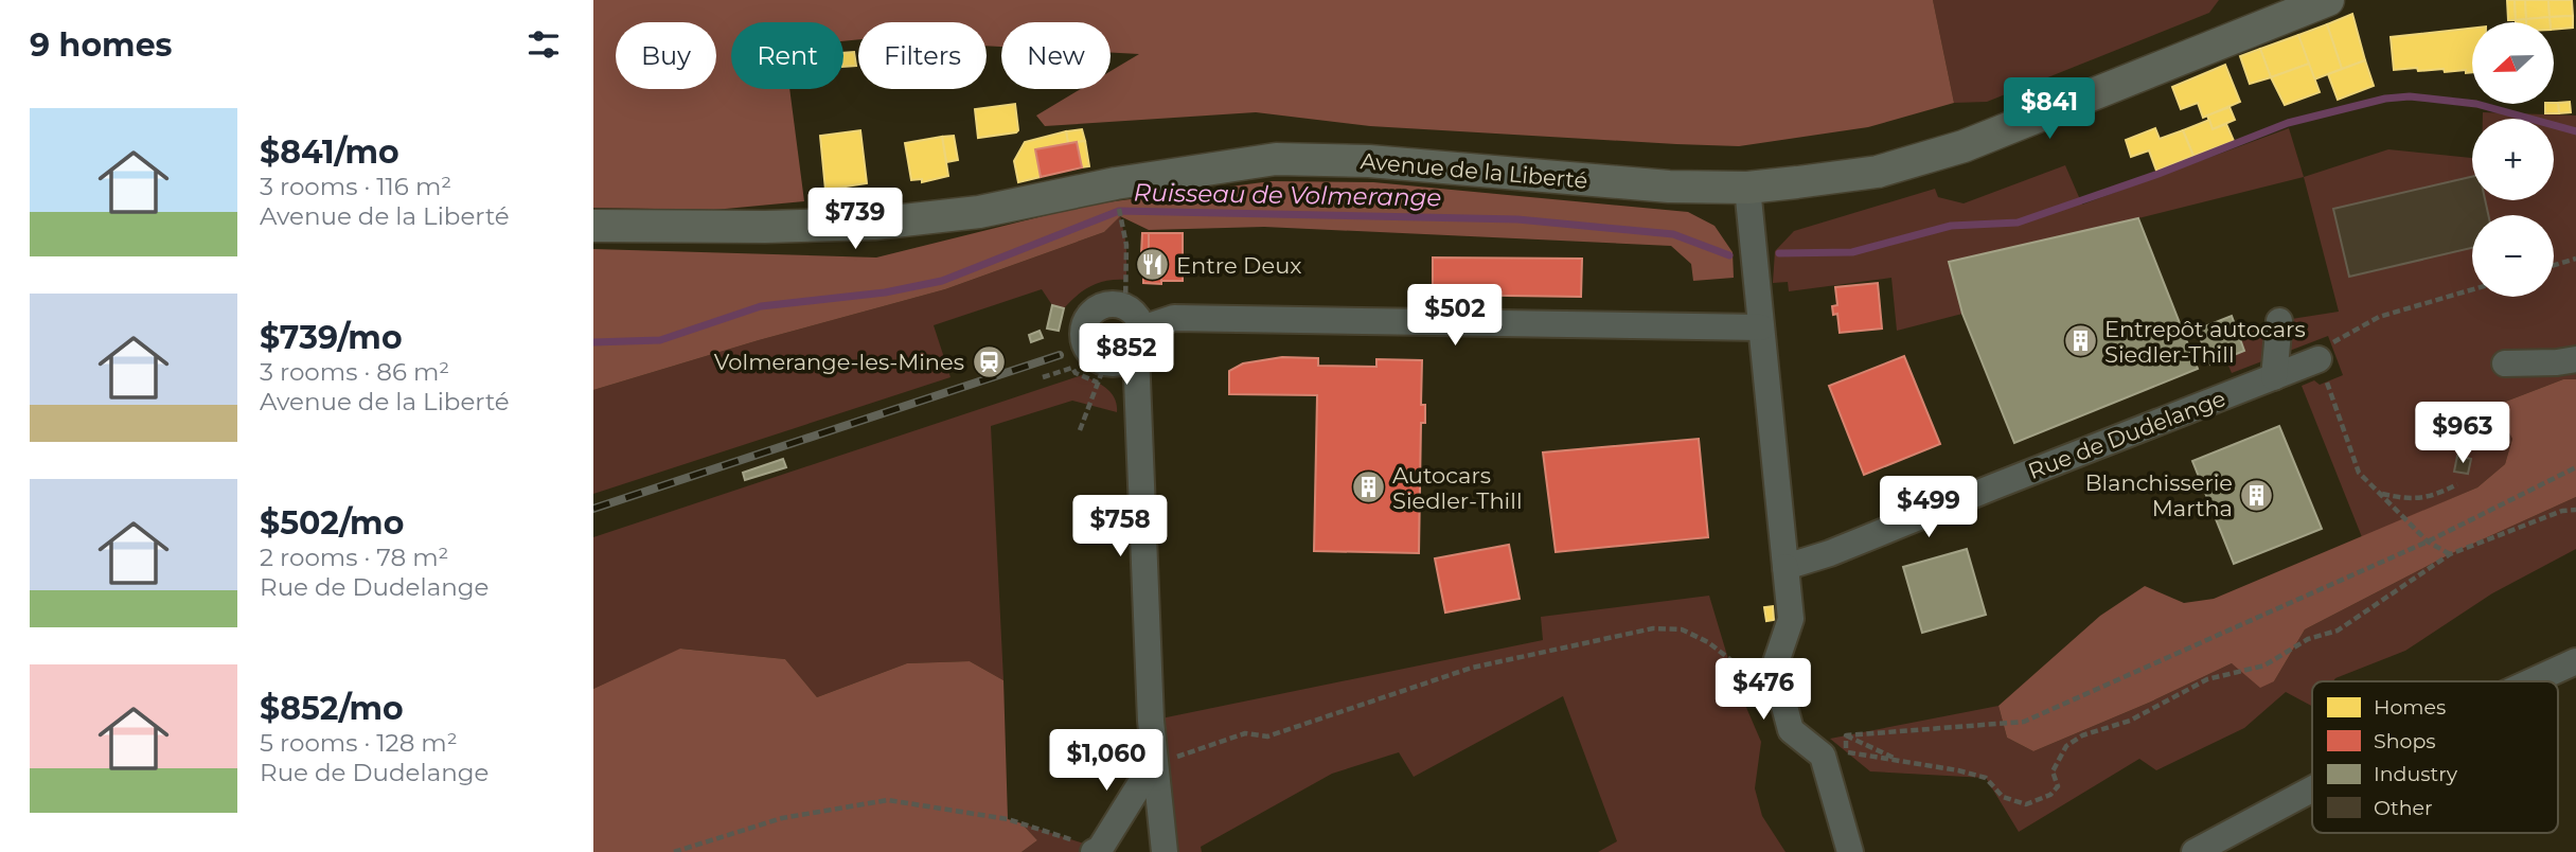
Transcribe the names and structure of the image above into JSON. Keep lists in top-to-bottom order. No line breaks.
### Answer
{"streets":{"main road":["Avenue de la Liberté"],"street":["Rue de Dudelange"]},"water":["Ruisseau de Volmerange"],"places":{"restaurant":["Entre Deux"],"building":["Entrepôt autocars Siedler-Thill","Autocars Siedler-Thill","Blanchisserie Martha"],"station":["Volmerange-les-Mines"]},"legend":["Homes","Shops","Industry","Other"],"north":"left","page":{"heading":"9 homes","map_buttons":["+","−"],"chip":["Buy","Rent","Filters","New"],"price":["$841","$739","$502","$852","$963","$499","$758","$476","$1,060"],"list":[{"name":"$841/mo","note":"3 rooms · 116 m² · Avenue de la Liberté"},{"name":"$739/mo","note":"3 rooms · 86 m² · Avenue de la Liberté"},{"name":"$502/mo","note":"2 rooms · 78 m² · Rue de Dudelange"},{"name":"$852/mo","note":"5 rooms · 128 m² · Rue de Dudelange"}]}}
